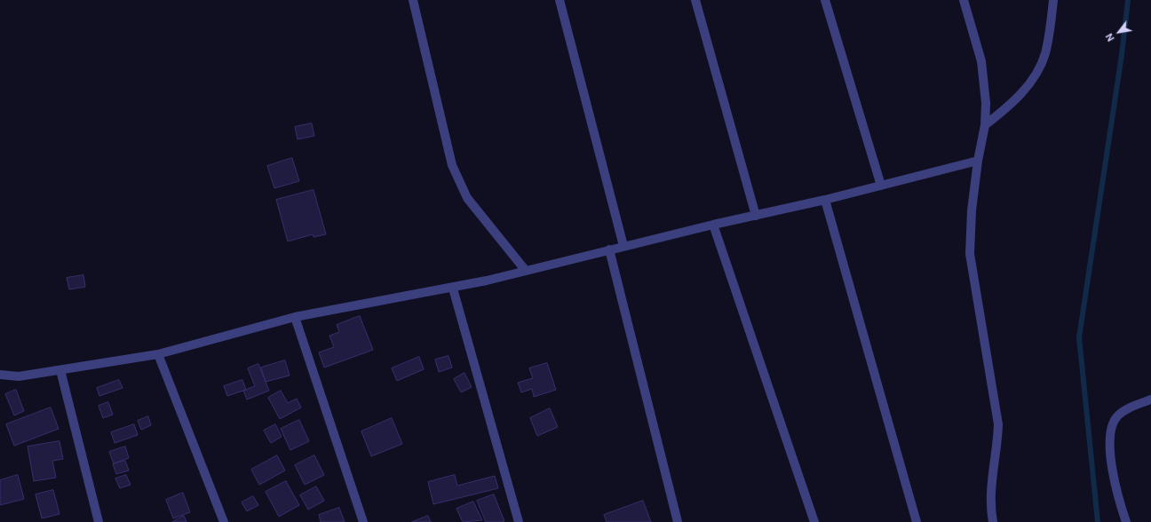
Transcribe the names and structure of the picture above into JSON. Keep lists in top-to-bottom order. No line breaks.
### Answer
{"north":"bottom left"}
